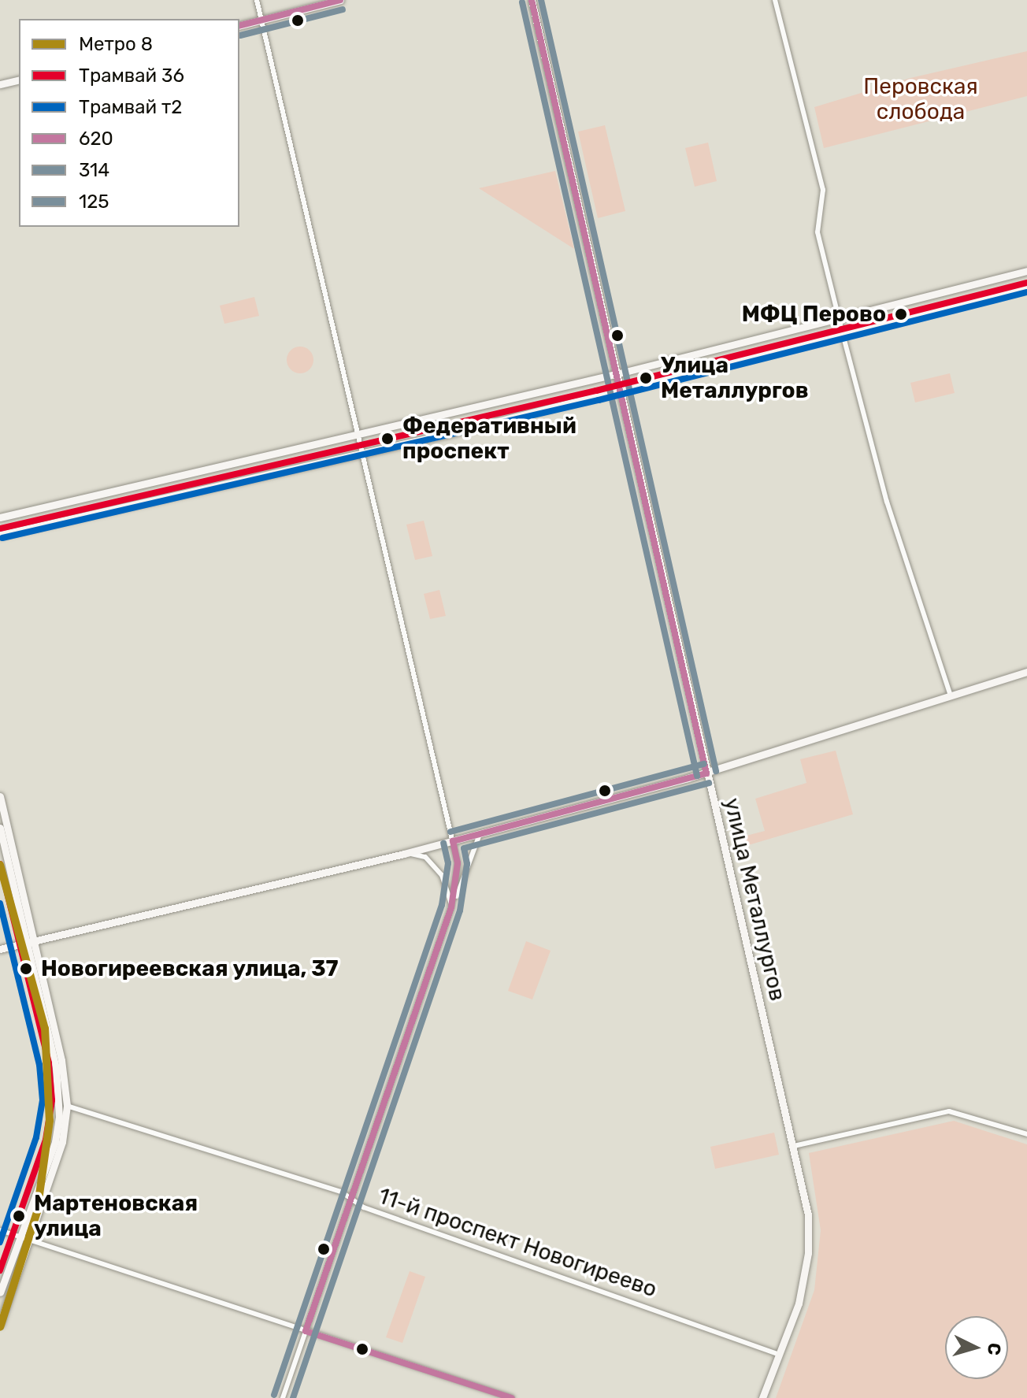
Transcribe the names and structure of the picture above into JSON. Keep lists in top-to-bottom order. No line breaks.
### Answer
{"streets":{"street":["улица Металлургов","11-й проспект Новогиреево"]},"crossings":[["улица Металлургов","11-й проспект Новогиреево"]],"parks":["Перовская слобода"],"places":["МФЦ Перово","Улица Металлургов","Федеративный проспект","Новогиреевская улица, 37","Мартеновская улица"],"lines":["transit line 620","transit line 125","transit line 314","tram line 36","tram line т2","metro line 8"],"legend":["Метро 8","Трамвай 36","Трамвай т2","620","314","125"],"north":"right"}
